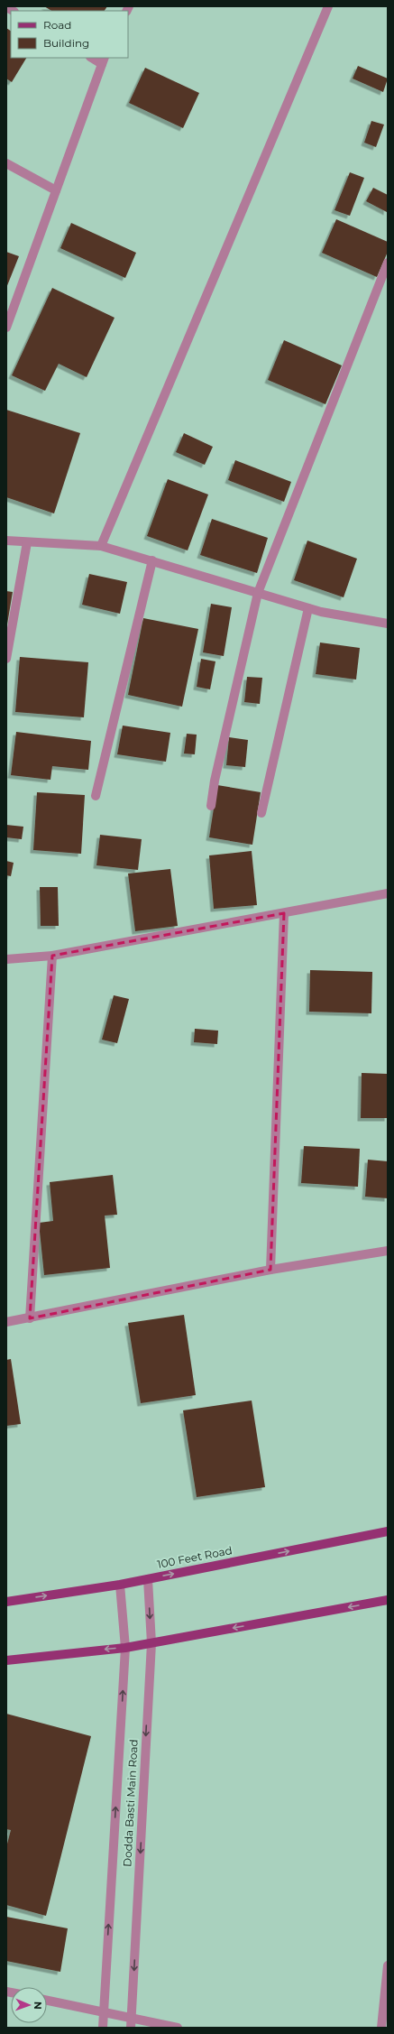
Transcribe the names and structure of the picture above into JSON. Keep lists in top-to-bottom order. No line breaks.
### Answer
{"streets":{"main road":["100 Feet Road"],"street":["Dodda Basti Main Road"]},"crossings":[["100 Feet Road","Dodda Basti Main Road"]],"legend":["Road","Building"],"north":"right"}
